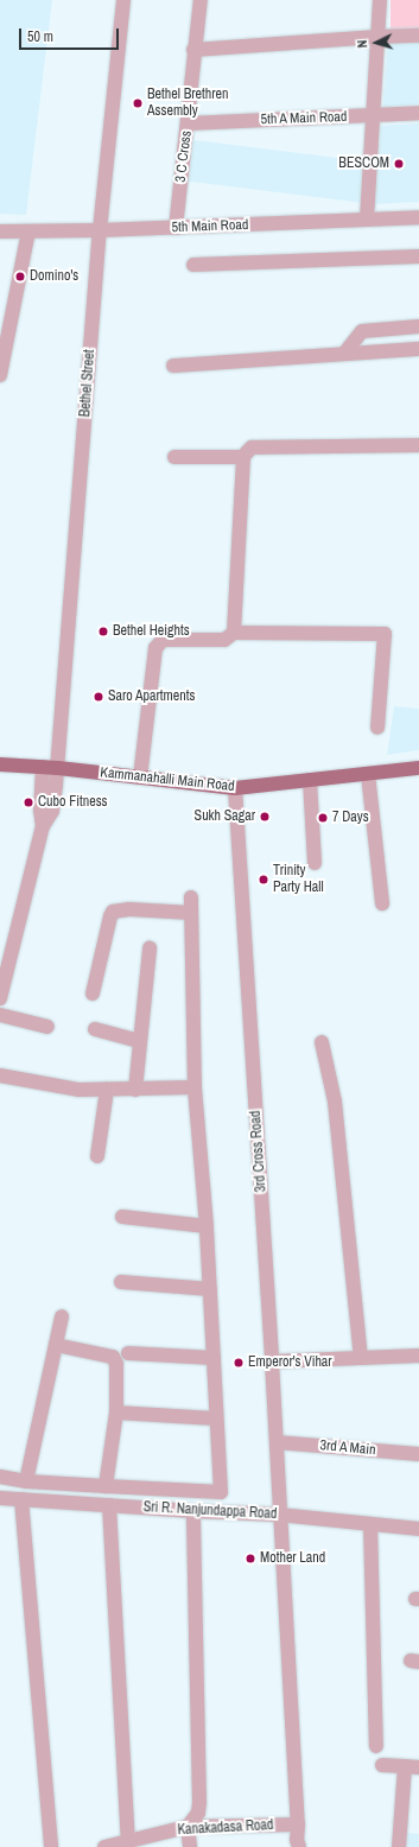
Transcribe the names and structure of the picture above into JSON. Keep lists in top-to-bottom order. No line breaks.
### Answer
{"streets":{"main road":["Kammanahalli Main Road"],"street":["5th A Main Road","3 C Cross","5th Main Road","Bethel Street","3rd Cross Road","3rd A Main","Sri R. Nanjundappa Road","Kanakadasa Road"]},"crossings":[["5th A Main Road","3 C Cross"],["3 C Cross","5th Main Road"],["5th Main Road","Bethel Street"],["Bethel Street","Kammanahalli Main Road"],["Kammanahalli Main Road","3rd Cross Road"],["3rd Cross Road","3rd A Main"],["3rd Cross Road","Sri R. Nanjundappa Road"],["3rd Cross Road","Kanakadasa Road"]],"places":["Bethel Brethren Assembly","BESCOM","Domino's","Bethel Heights","Saro Apartments","Cubo Fitness","Sukh Sagar","7 Days","Trinity Party Hall","Emperor's Vihar","Mother Land"],"scale_bar":"50 m","north":"left"}
